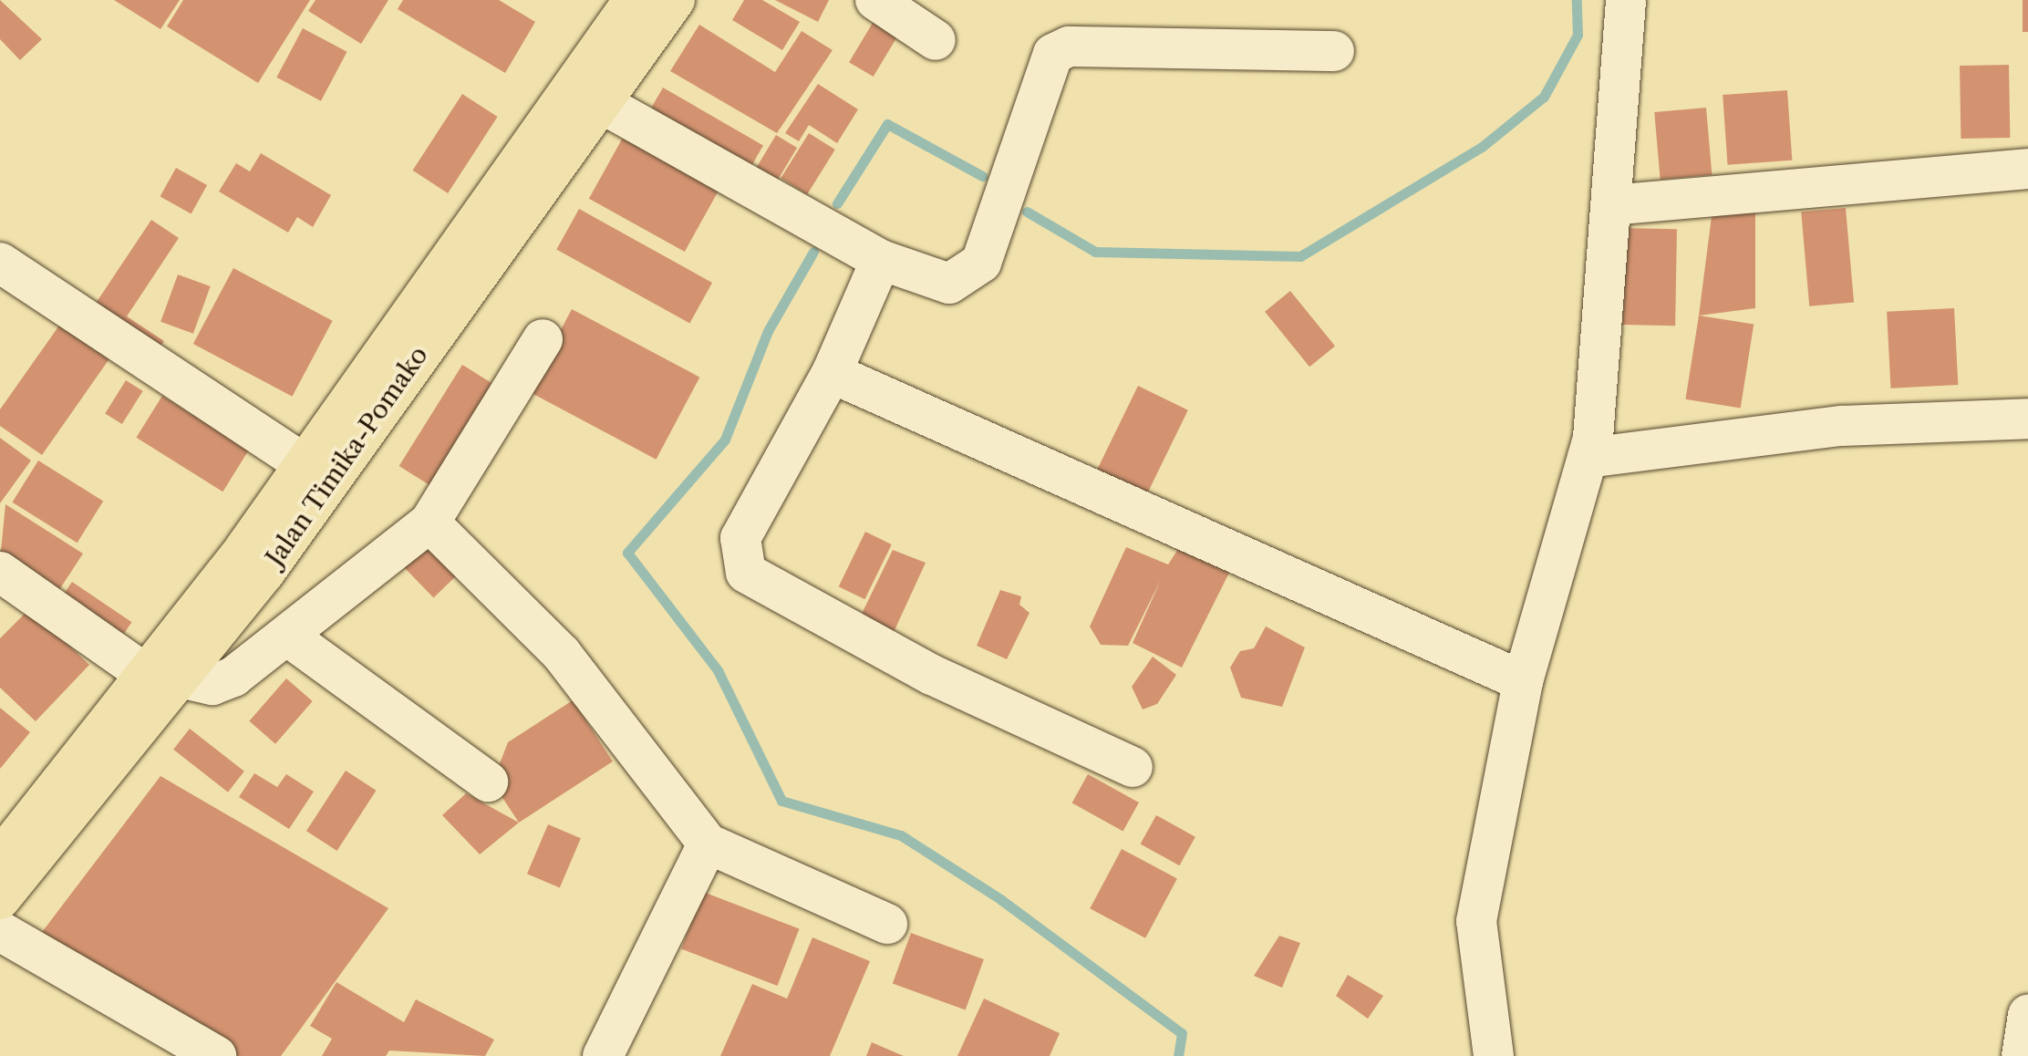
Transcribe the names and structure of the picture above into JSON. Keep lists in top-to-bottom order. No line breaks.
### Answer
{"streets":{"highway":["Jalan Timika-Pomako"]}}
